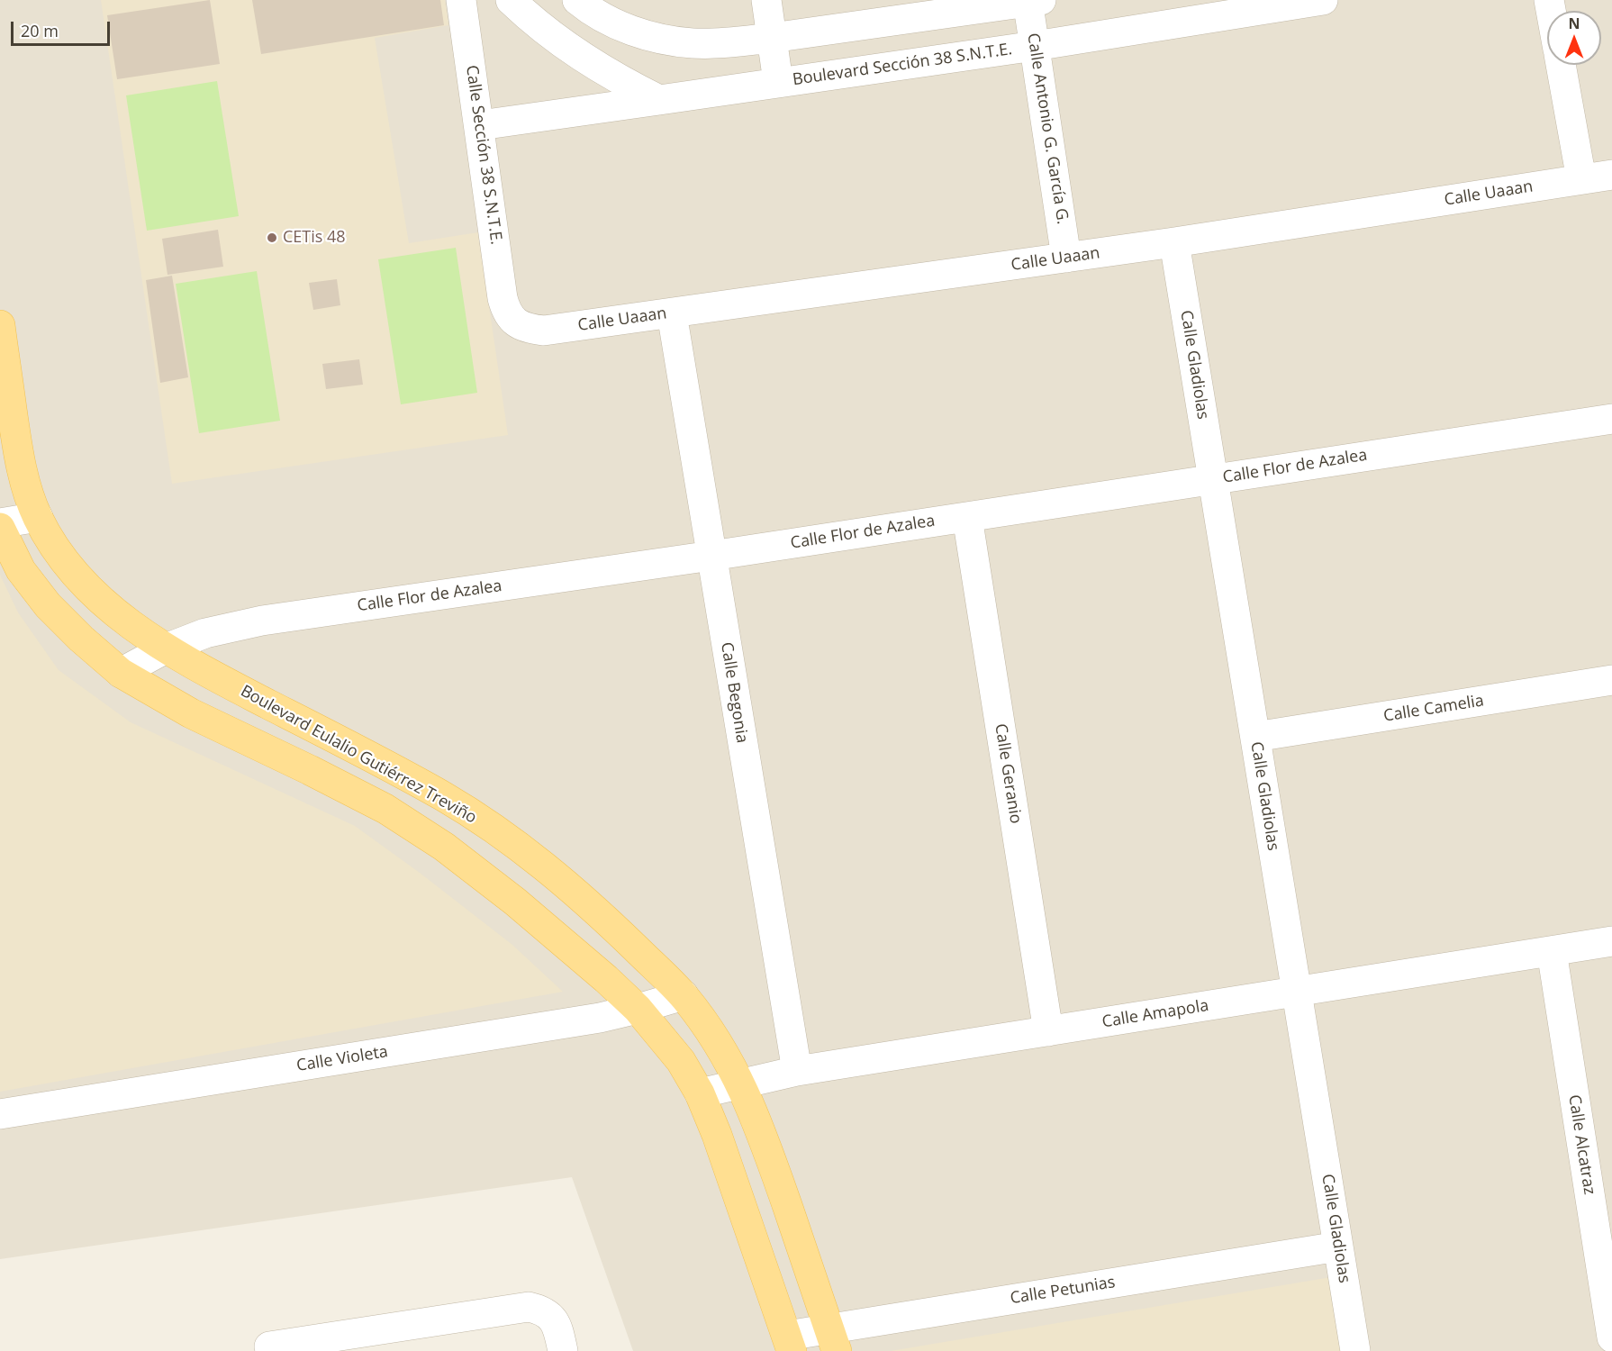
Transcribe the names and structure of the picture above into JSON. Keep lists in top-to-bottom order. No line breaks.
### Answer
{"streets":{"main road":["Boulevard Eulalio Gutiérrez Treviño"],"street":["Boulevard Sección 38 S.N.T.E.","Calle Antonio G. García G.","Calle Sección 38 S.N.T.E.","Calle Uaaan","Calle Gladiolas","Calle Flor de Azalea","Calle Begonia","Calle Camelia","Calle Geranio","Calle Amapola","Calle Violeta","Calle Alcatraz","Calle Petunias"]},"crossings":[["Boulevard Sección 38 S.N.T.E.","Calle Antonio G. García G."],["Boulevard Sección 38 S.N.T.E.","Calle Sección 38 S.N.T.E."],["Calle Antonio G. García G.","Calle Uaaan"],["Calle Sección 38 S.N.T.E.","Calle Uaaan"],["Calle Uaaan","Calle Gladiolas"],["Calle Uaaan","Calle Begonia"],["Calle Gladiolas","Calle Flor de Azalea"],["Calle Gladiolas","Calle Camelia"],["Calle Gladiolas","Calle Amapola"],["Calle Gladiolas","Calle Petunias"],["Calle Flor de Azalea","Calle Begonia"],["Calle Flor de Azalea","Boulevard Eulalio Gutiérrez Treviño"],["Calle Flor de Azalea","Calle Geranio"],["Calle Begonia","Calle Amapola"],["Boulevard Eulalio Gutiérrez Treviño","Calle Amapola"],["Boulevard Eulalio Gutiérrez Treviño","Calle Violeta"],["Boulevard Eulalio Gutiérrez Treviño","Calle Petunias"],["Calle Geranio","Calle Amapola"],["Calle Amapola","Calle Alcatraz"]],"places":["CETis 48"],"scale_bar":"20 m","north":"top"}
